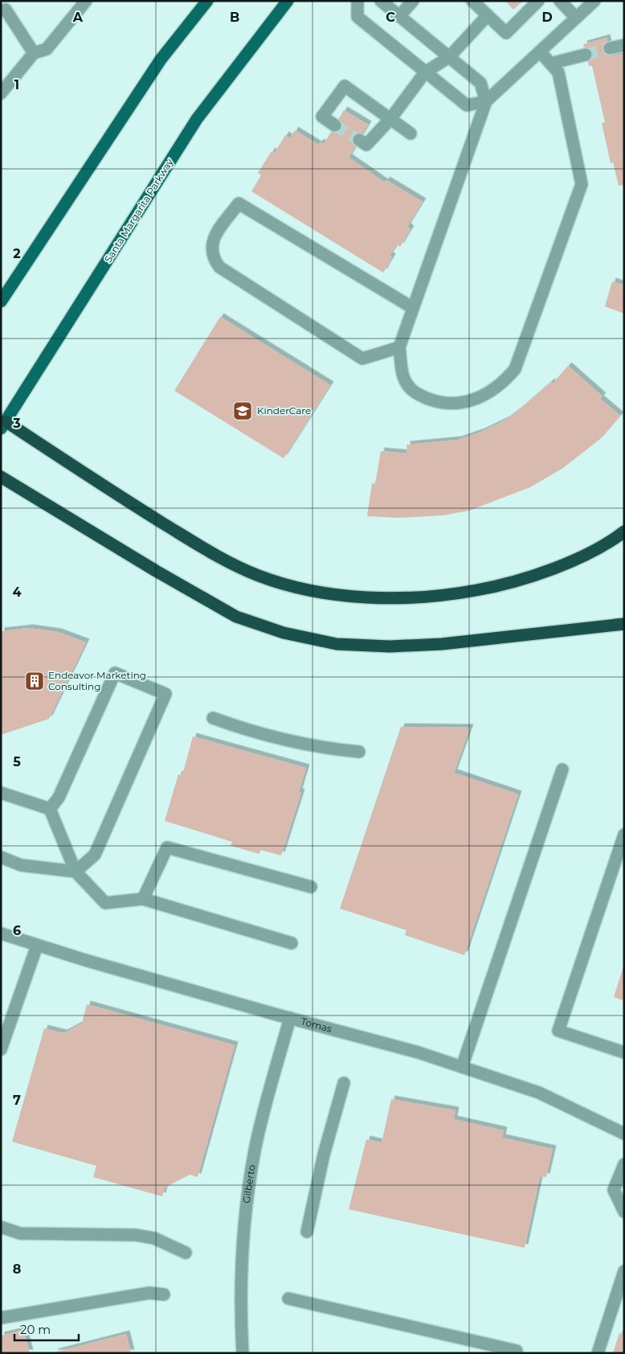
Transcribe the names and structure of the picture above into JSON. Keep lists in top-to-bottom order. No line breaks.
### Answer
{"streets":{"main road":["Santa Margarita Parkway"],"street":["Tomas","Gilberto"]},"crossings":[["Tomas","Gilberto"]],"places":{"school or university":["KinderCare"],"building":["Endeavor Marketing Consulting"]},"scale_bar":"20 m","grid":{"columns":["A","B","C","D"],"rows":["1","2","3","4","5","6","7","8"]}}
